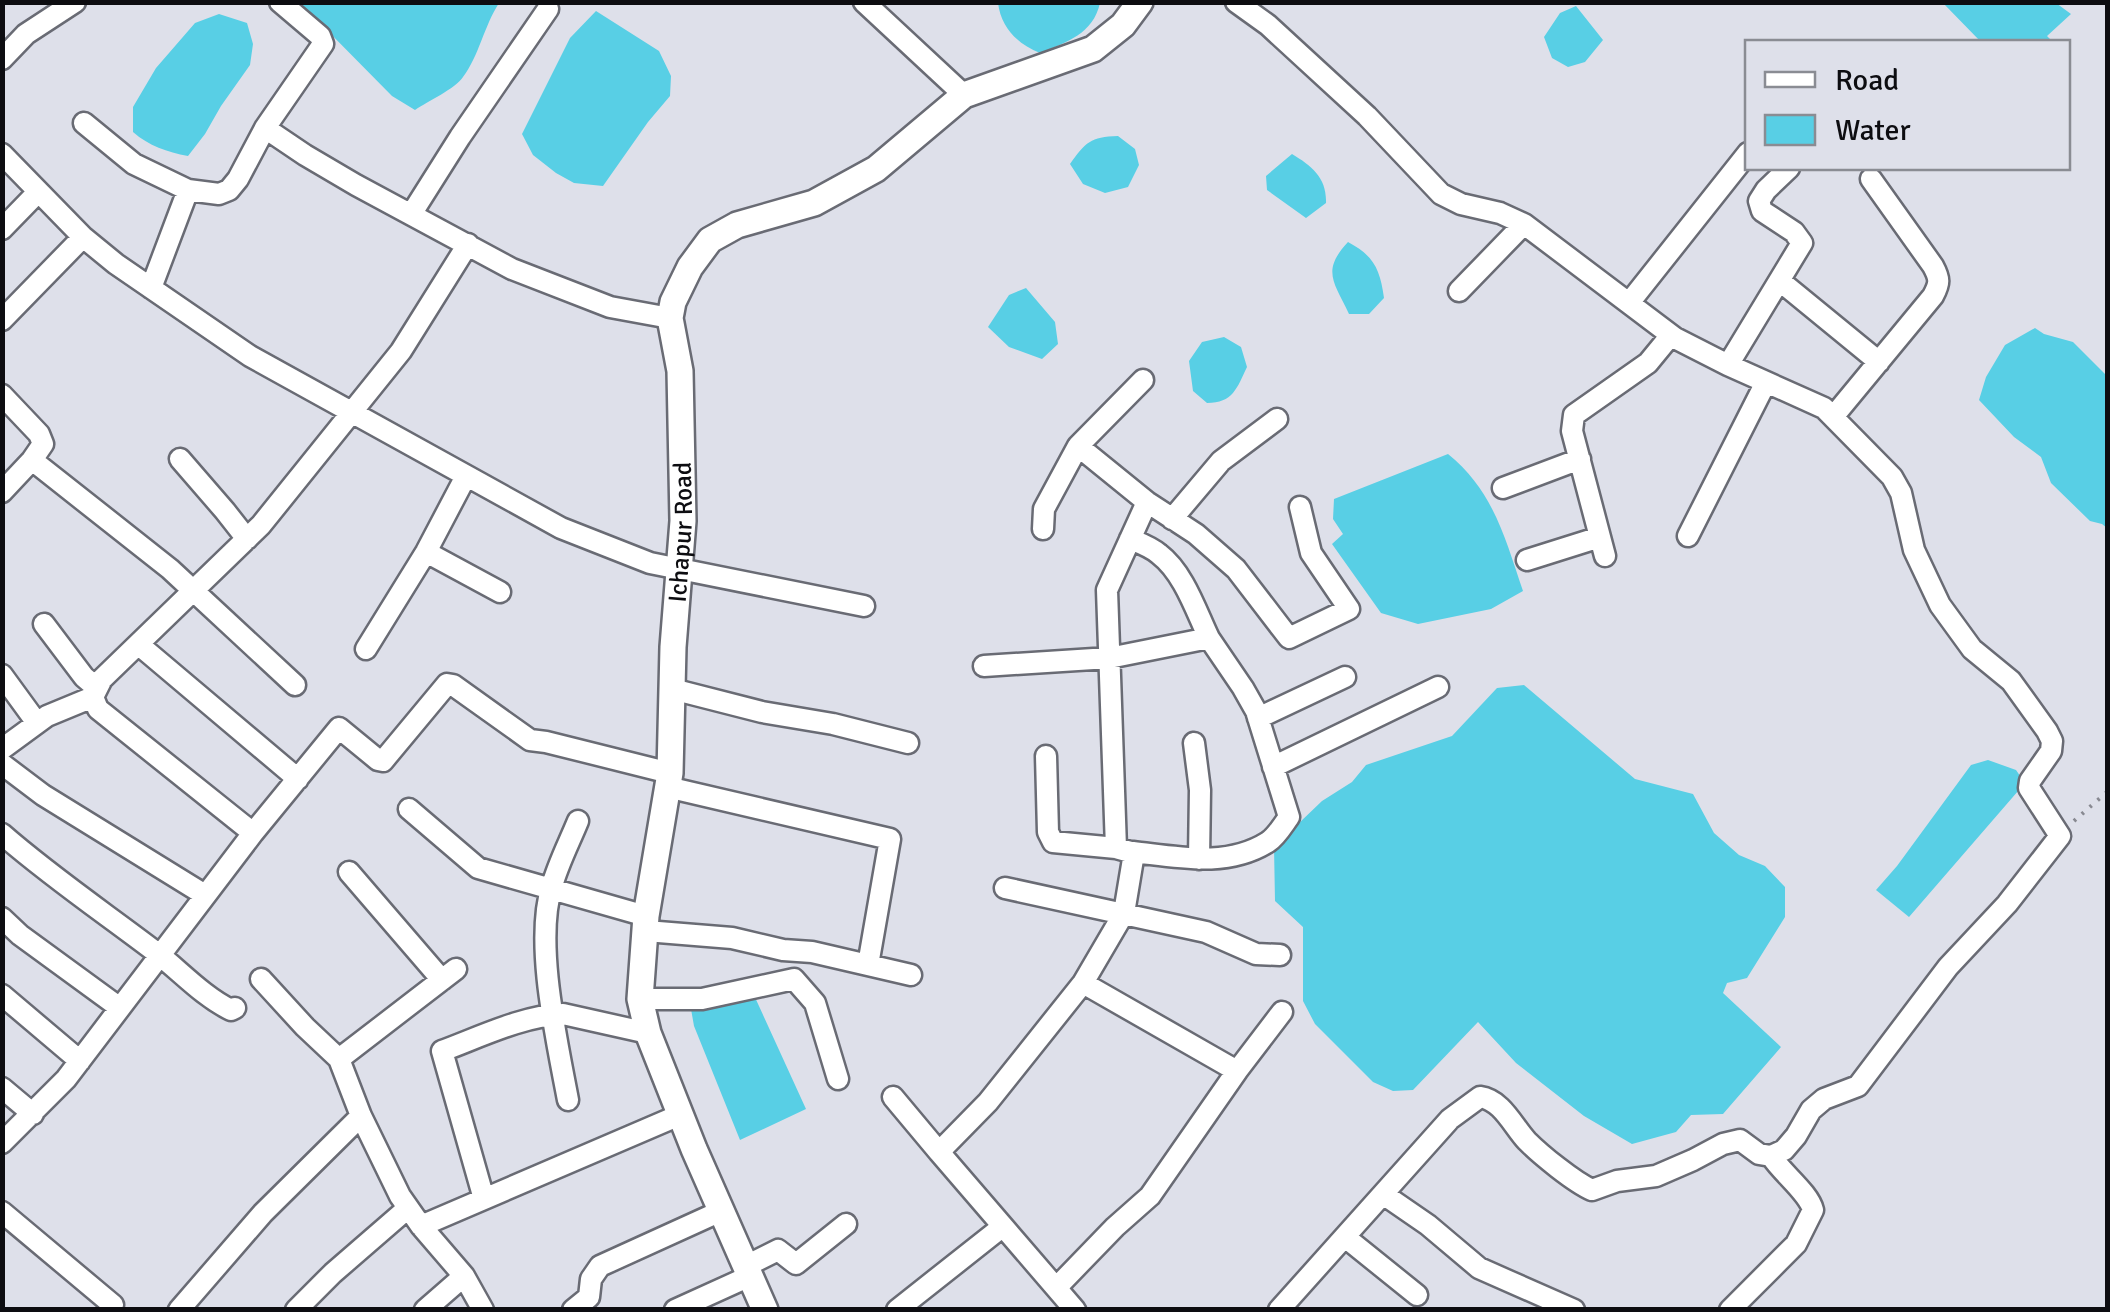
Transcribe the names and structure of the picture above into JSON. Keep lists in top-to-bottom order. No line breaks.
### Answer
{"streets":{"street":["Ichapur Road"]},"legend":["Road","Water"]}
